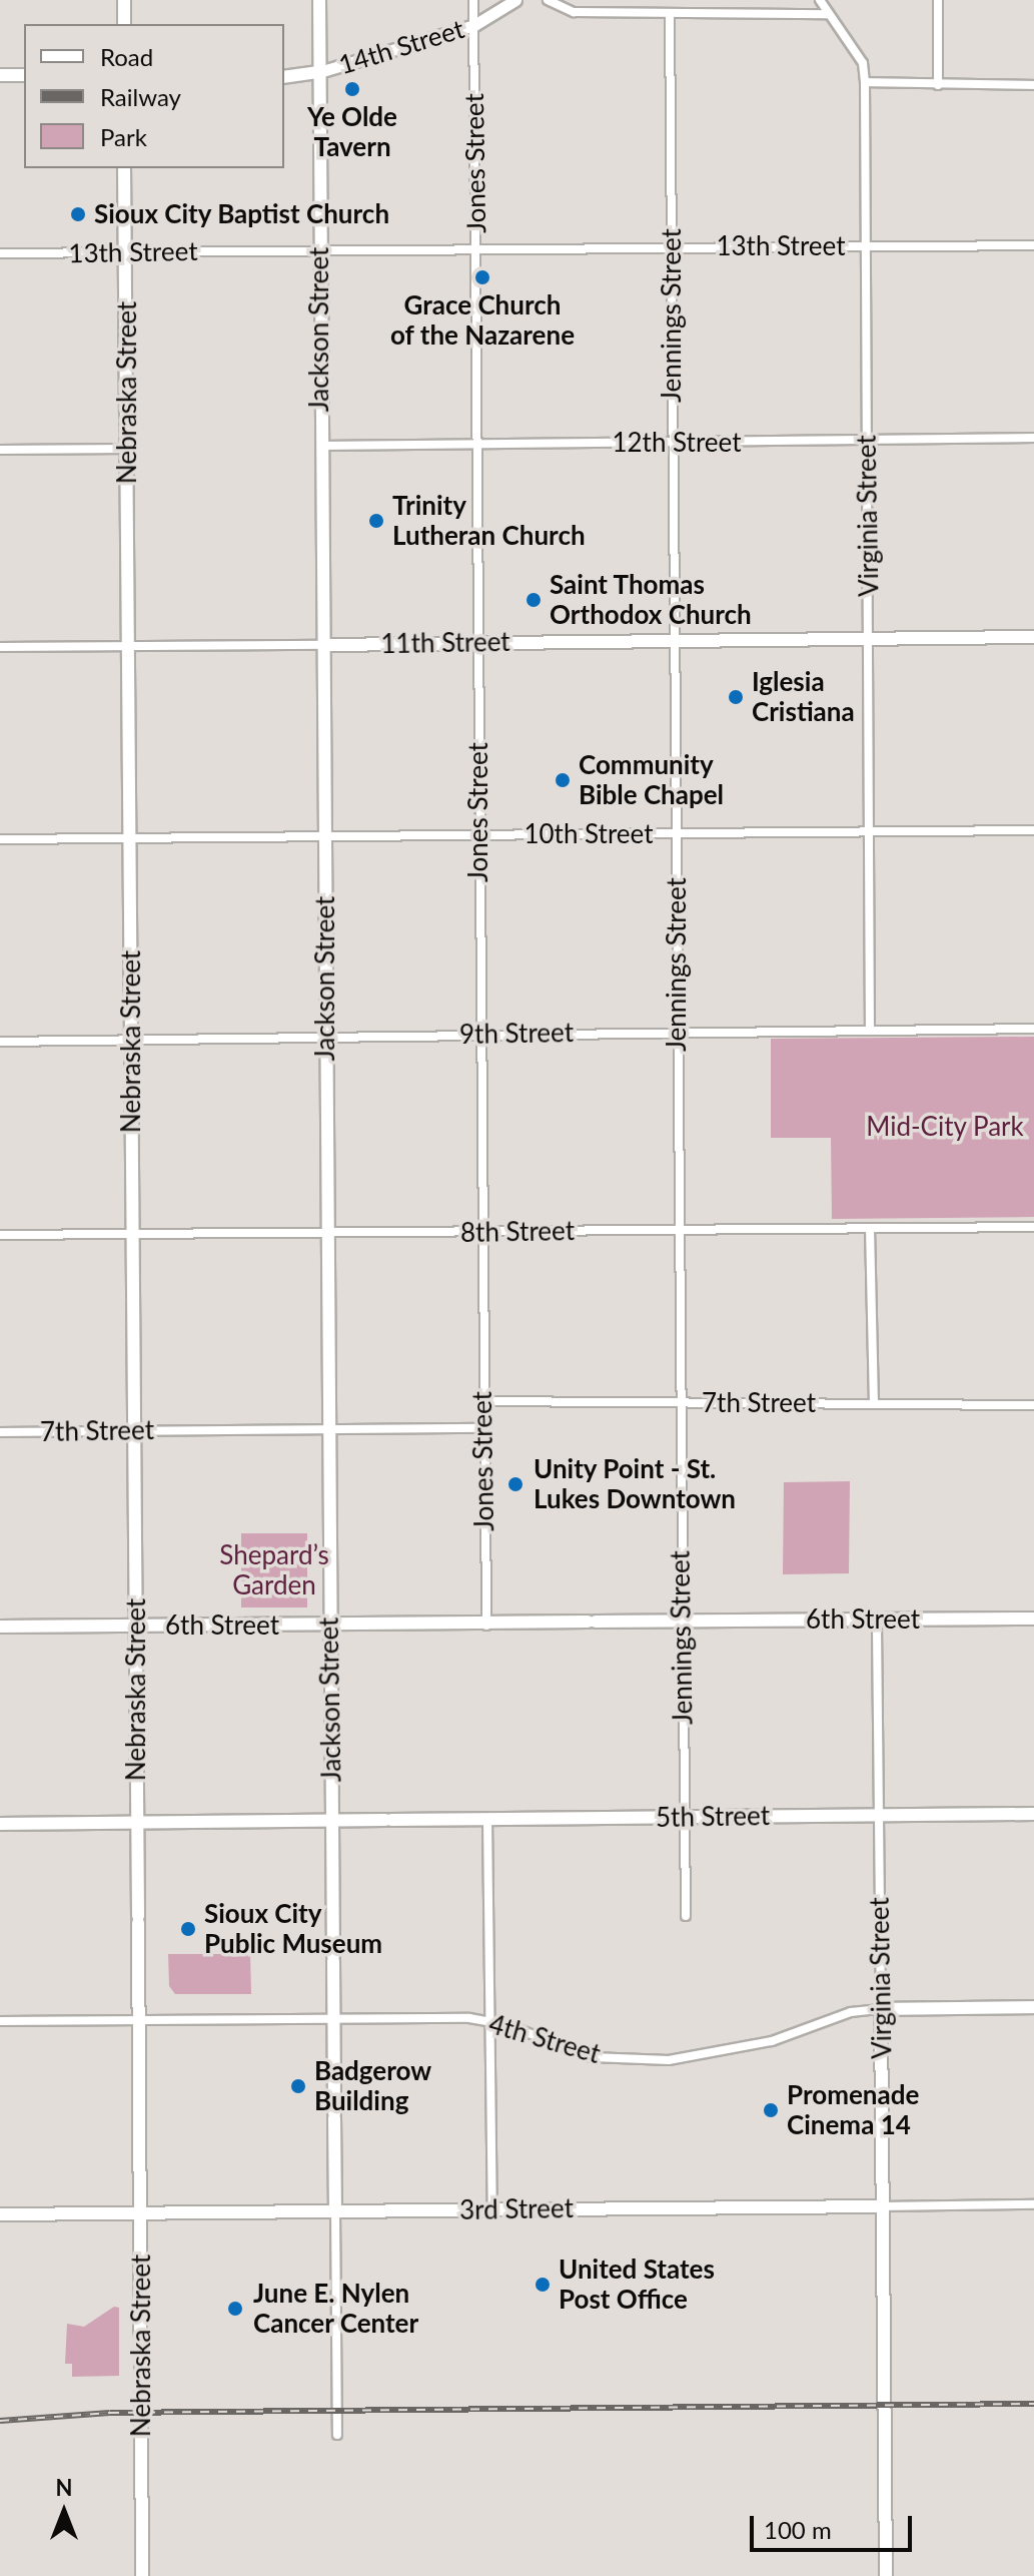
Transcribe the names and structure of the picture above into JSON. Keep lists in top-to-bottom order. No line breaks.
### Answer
{"streets":{"main road":["14th Street","Jackson Street","Nebraska Street","Virginia Street","11th Street","6th Street","5th Street","4th Street","3rd Street"],"street":["Jones Street","13th Street","Jennings Street","12th Street","10th Street","9th Street","8th Street","7th Street"]},"crossings":[["14th Street","Jones Street"],["14th Street","Jackson Street"],["Jones Street","13th Street"],["Jones Street","12th Street"],["Jones Street","11th Street"],["Jones Street","10th Street"],["Jones Street","9th Street"],["Jones Street","8th Street"],["Jones Street","7th Street"],["Jones Street","6th Street"],["13th Street","Jennings Street"],["13th Street","Jackson Street"],["13th Street","Nebraska Street"],["13th Street","Virginia Street"],["Jennings Street","12th Street"],["Jennings Street","11th Street"],["Jennings Street","10th Street"],["Jennings Street","9th Street"],["Jennings Street","8th Street"],["Jennings Street","7th Street"],["Jennings Street","6th Street"],["Jennings Street","5th Street"],["Jackson Street","12th Street"],["Jackson Street","11th Street"],["Jackson Street","10th Street"],["Jackson Street","9th Street"],["Jackson Street","8th Street"],["Jackson Street","7th Street"],["Jackson Street","6th Street"],["Jackson Street","5th Street"],["Jackson Street","4th Street"],["Jackson Street","3rd Street"],["Nebraska Street","11th Street"],["Nebraska Street","10th Street"],["Nebraska Street","9th Street"],["Nebraska Street","8th Street"],["Nebraska Street","7th Street"],["Nebraska Street","6th Street"],["Nebraska Street","5th Street"],["Nebraska Street","4th Street"],["Nebraska Street","3rd Street"],["12th Street","Virginia Street"],["Virginia Street","11th Street"],["Virginia Street","10th Street"],["Virginia Street","9th Street"],["Virginia Street","6th Street"],["Virginia Street","5th Street"],["Virginia Street","4th Street"],["Virginia Street","3rd Street"]],"parks":["Mid-City Park","Shepard’s Garden"],"places":["Ye Olde Tavern","Sioux City Baptist Church","Grace Church of the Nazarene","Trinity Lutheran Church","Saint Thomas Orthodox Church","Iglesia Cristiana","Community Bible Chapel","Unity Point - St. Lukes Downtown","Sioux City Public Museum","Badgerow Building","Promenade Cinema 14","United States Post Office","June E. Nylen Cancer Center"],"legend":["Road","Railway","Park"],"scale_bar":"100 m","north":"top"}
